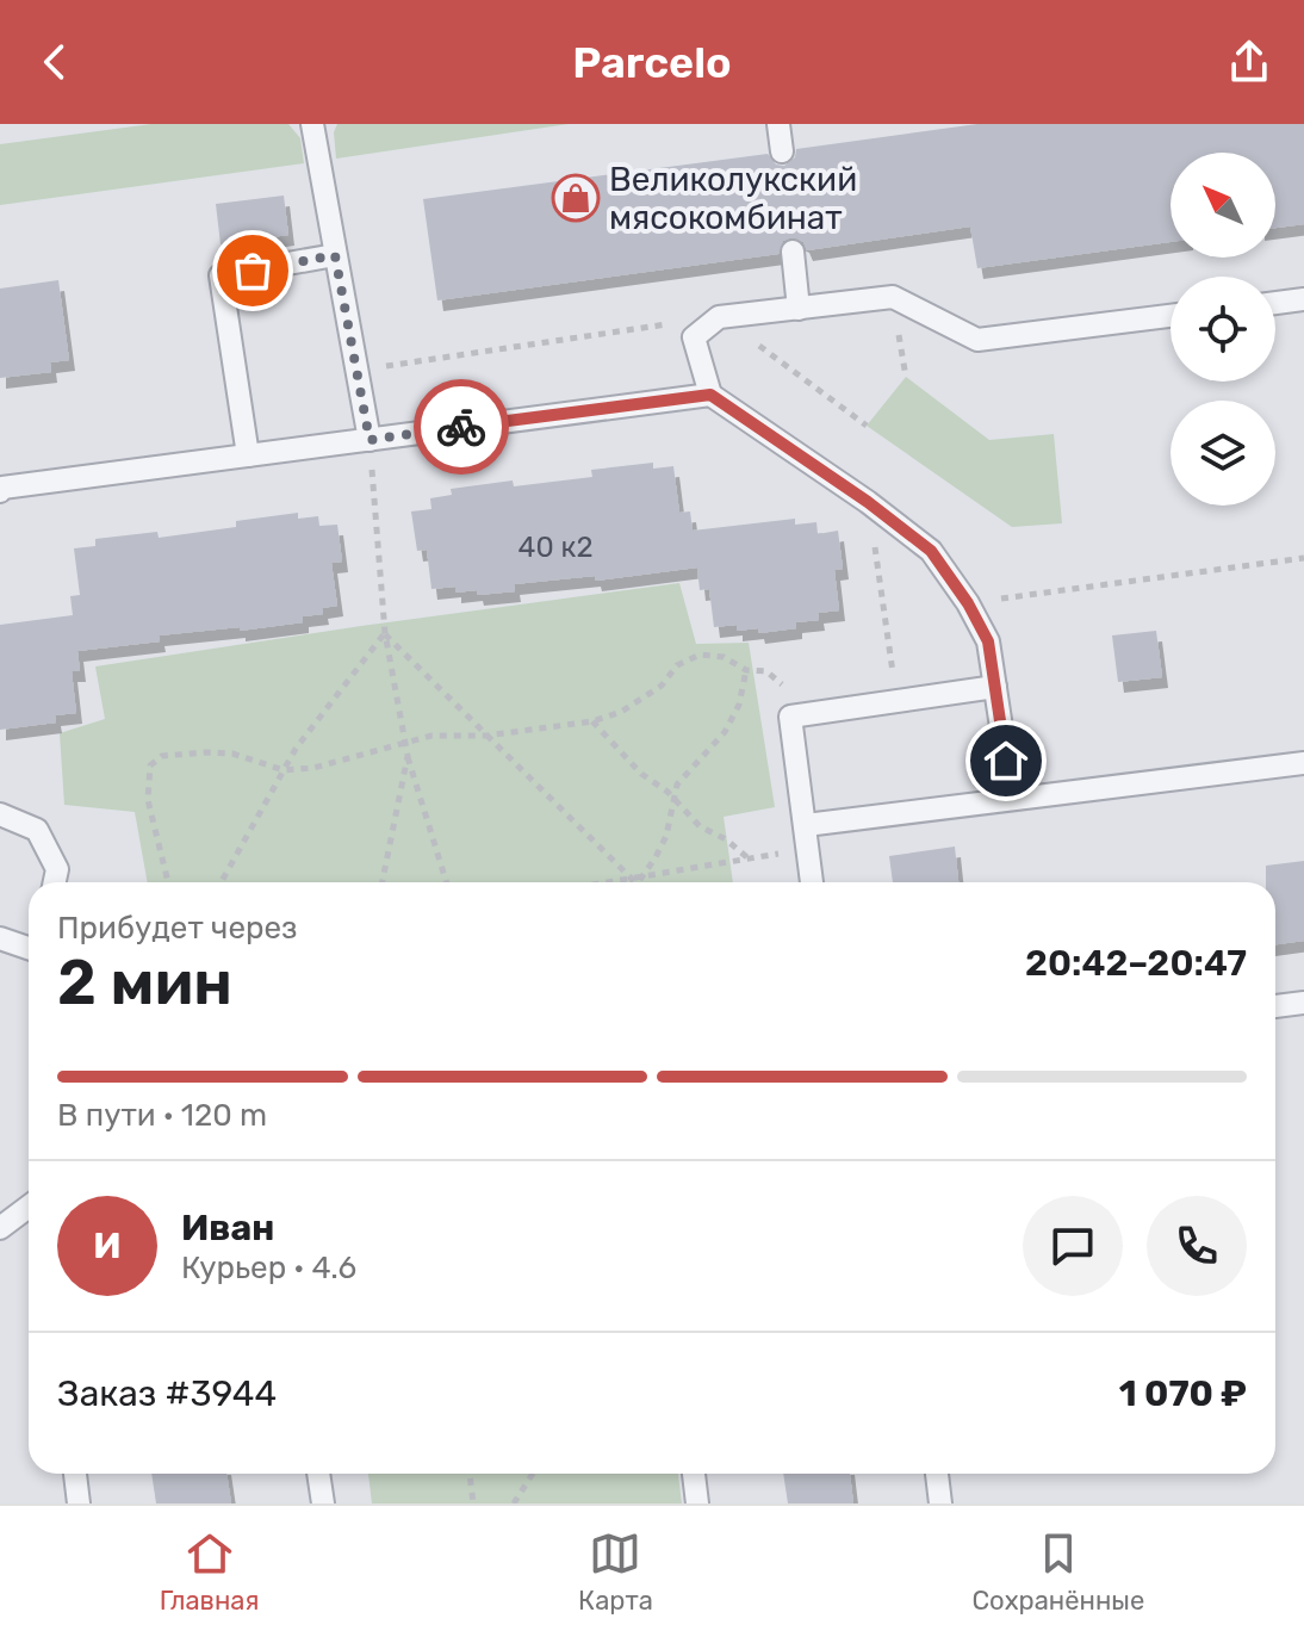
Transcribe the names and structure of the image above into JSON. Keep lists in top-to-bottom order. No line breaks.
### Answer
{"places":{"shop":["Великолукский мясокомбинат"]},"house_numbers":["40 к2"],"north":"top left","page":{"header":"Parcelo","heading":["2 мин","Прибудет через","20:42–20:47"],"panel":["Иван","Курьер · 4.6","Заказ #3944","1 070 ₽"],"bar":"В пути · 120 m","round":"И","tabs":["Главная","Карта","Сохранённые"]}}
